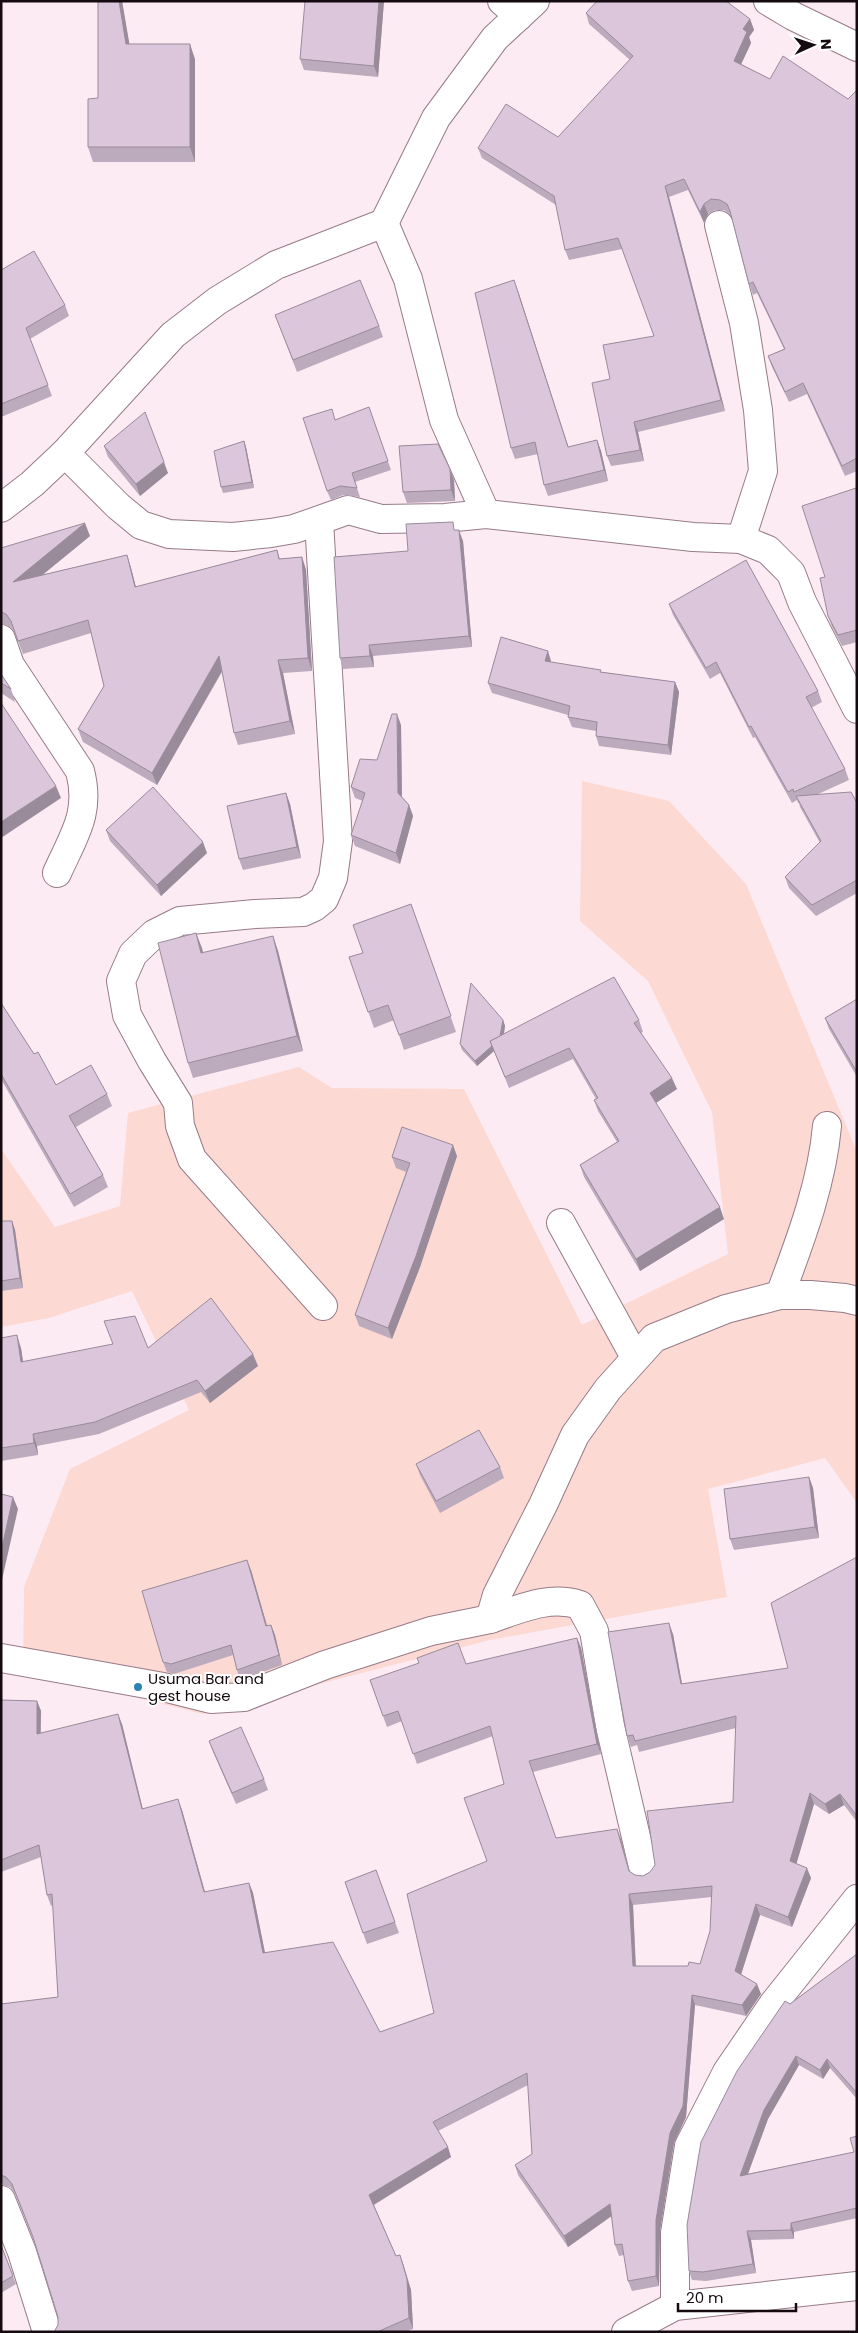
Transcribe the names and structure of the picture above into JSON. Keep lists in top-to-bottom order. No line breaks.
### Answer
{"places":["Usuma Bar and gest house"],"scale_bar":"20 m","north":"right"}
